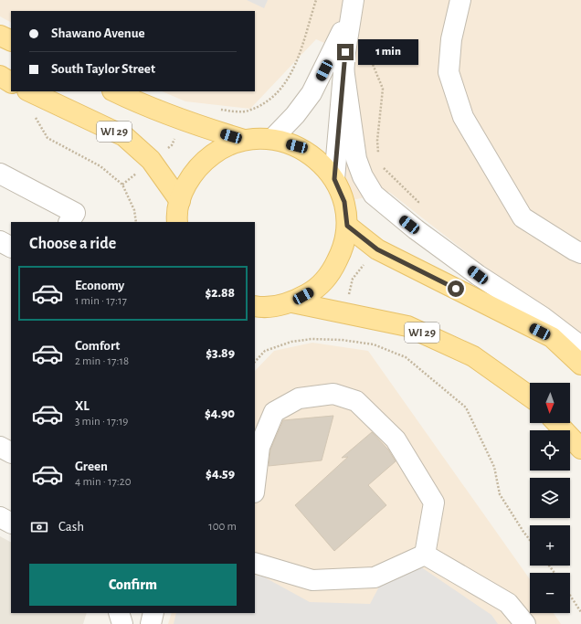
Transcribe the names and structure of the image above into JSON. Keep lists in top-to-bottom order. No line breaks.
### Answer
{"streets":{"main road":["WI 29"]},"north":"bottom","page":{"banner":["Shawano Avenue","South Taylor Street"],"bubble":"1 min","heading":"Choose a ride","list":[{"name":"Economy","note":"1 min · 17:17","value":"$2.88"},{"name":"Comfort","note":"2 min · 17:18","value":"$3.89"},{"name":"XL","note":"3 min · 17:19","value":"$4.90"},{"name":"Green","note":"4 min · 17:20","value":"$4.59"}],"map_buttons":["+","−"],"pay":["Cash","100 m"],"buttons":"Confirm"}}
